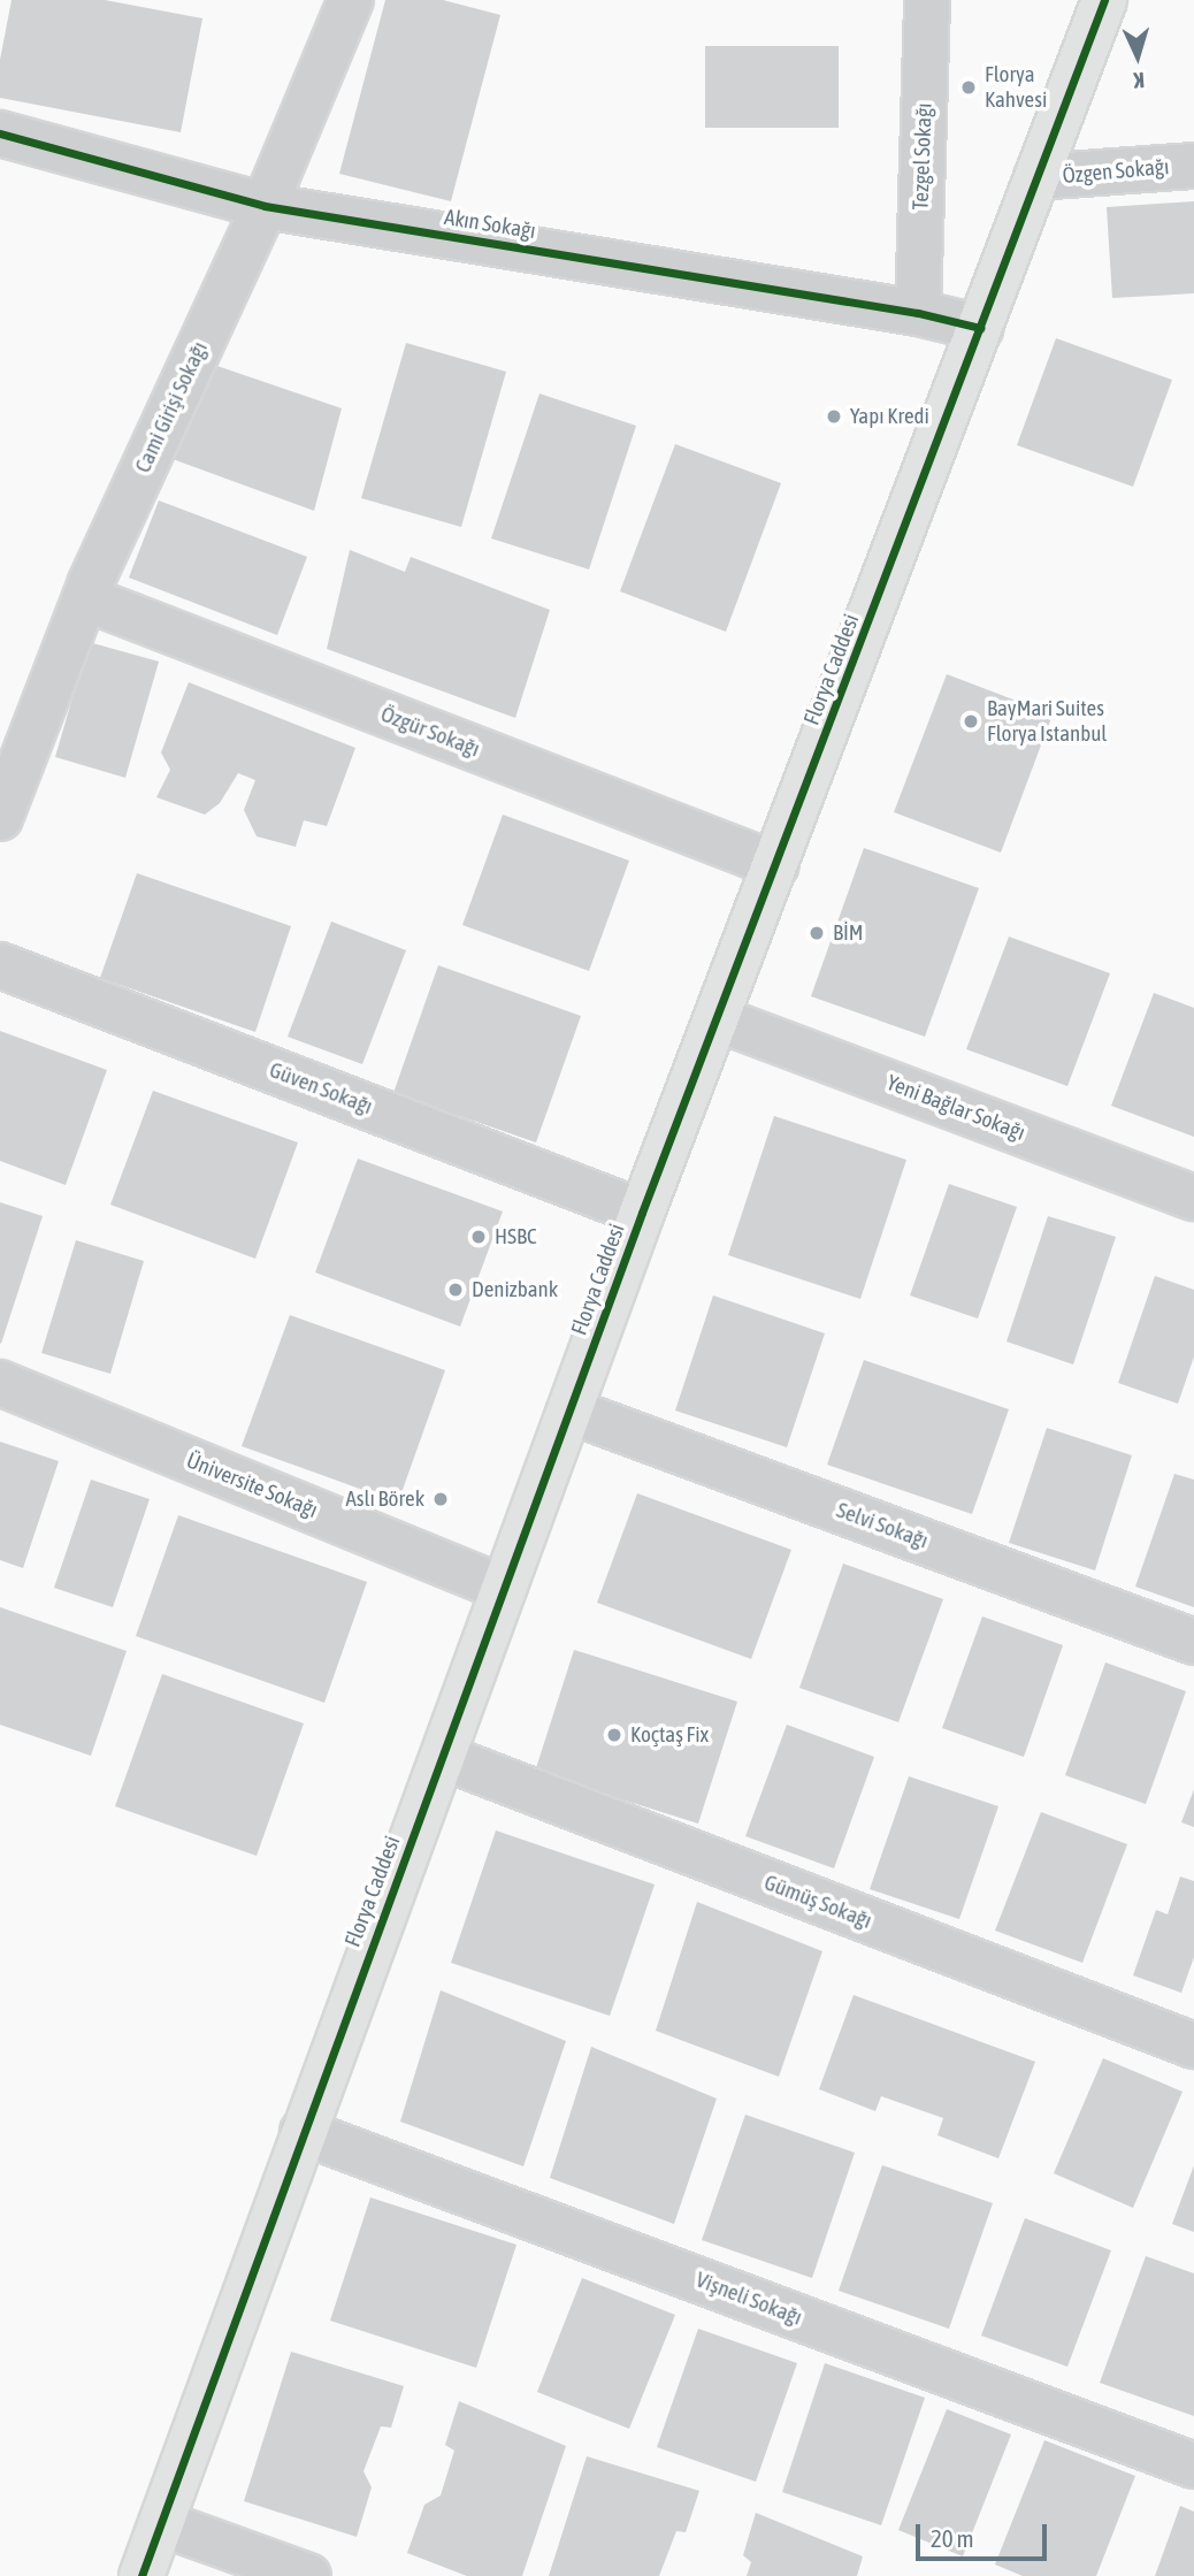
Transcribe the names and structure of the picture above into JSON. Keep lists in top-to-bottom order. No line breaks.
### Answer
{"streets":{"main road":["Florya Caddesi"],"street":["Tezgel Sokağı","Özgen Sokağı","Akın Sokağı","Cami Girişi Sokağı","Özgür Sokağı","Güven Sokağı","Yeni Bağlar Sokağı","Üniversite Sokağı","Selvi Sokağı","Gümüş Sokağı","Vişneli Sokağı"]},"crossings":[["Tezgel Sokağı","Akın Sokağı"],["Özgen Sokağı","Florya Caddesi"],["Akın Sokağı","Cami Girişi Sokağı"],["Akın Sokağı","Florya Caddesi"],["Cami Girişi Sokağı","Özgür Sokağı"],["Florya Caddesi","Özgür Sokağı"],["Florya Caddesi","Güven Sokağı"],["Florya Caddesi","Yeni Bağlar Sokağı"],["Florya Caddesi","Üniversite Sokağı"],["Florya Caddesi","Selvi Sokağı"],["Florya Caddesi","Gümüş Sokağı"],["Florya Caddesi","Vişneli Sokağı"]],"places":["Florya Kahvesi","Yapı Kredi","BayMari Suites Florya Istanbul","BİM","HSBC","Denizbank","Aslı Börek","Koçtaş Fix"],"scale_bar":"20 m","north":"bottom"}
